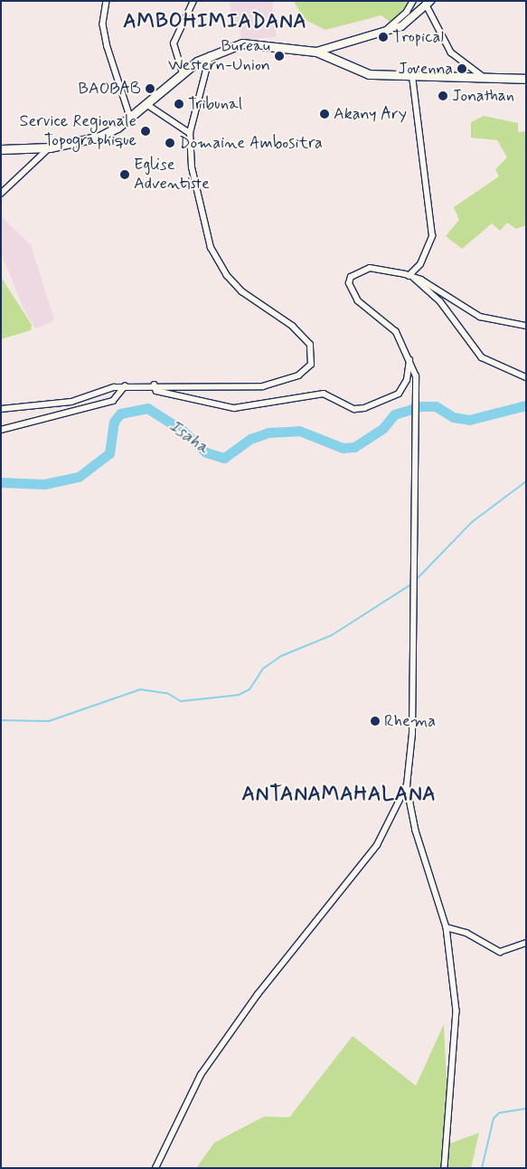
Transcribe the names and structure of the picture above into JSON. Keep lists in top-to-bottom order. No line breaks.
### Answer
{"districts":["AMBOHIMIADANA","ANTANAMAHALANA"],"water":["Isaha"],"places":["Tropical","Bureau Western-Union","Jovenna","BAOBAB","Jonathan","Tribunal","Akany Ary","Service Regionale Topographique","Domaine Ambositra","Eglise Adventiste","Rhema"]}
